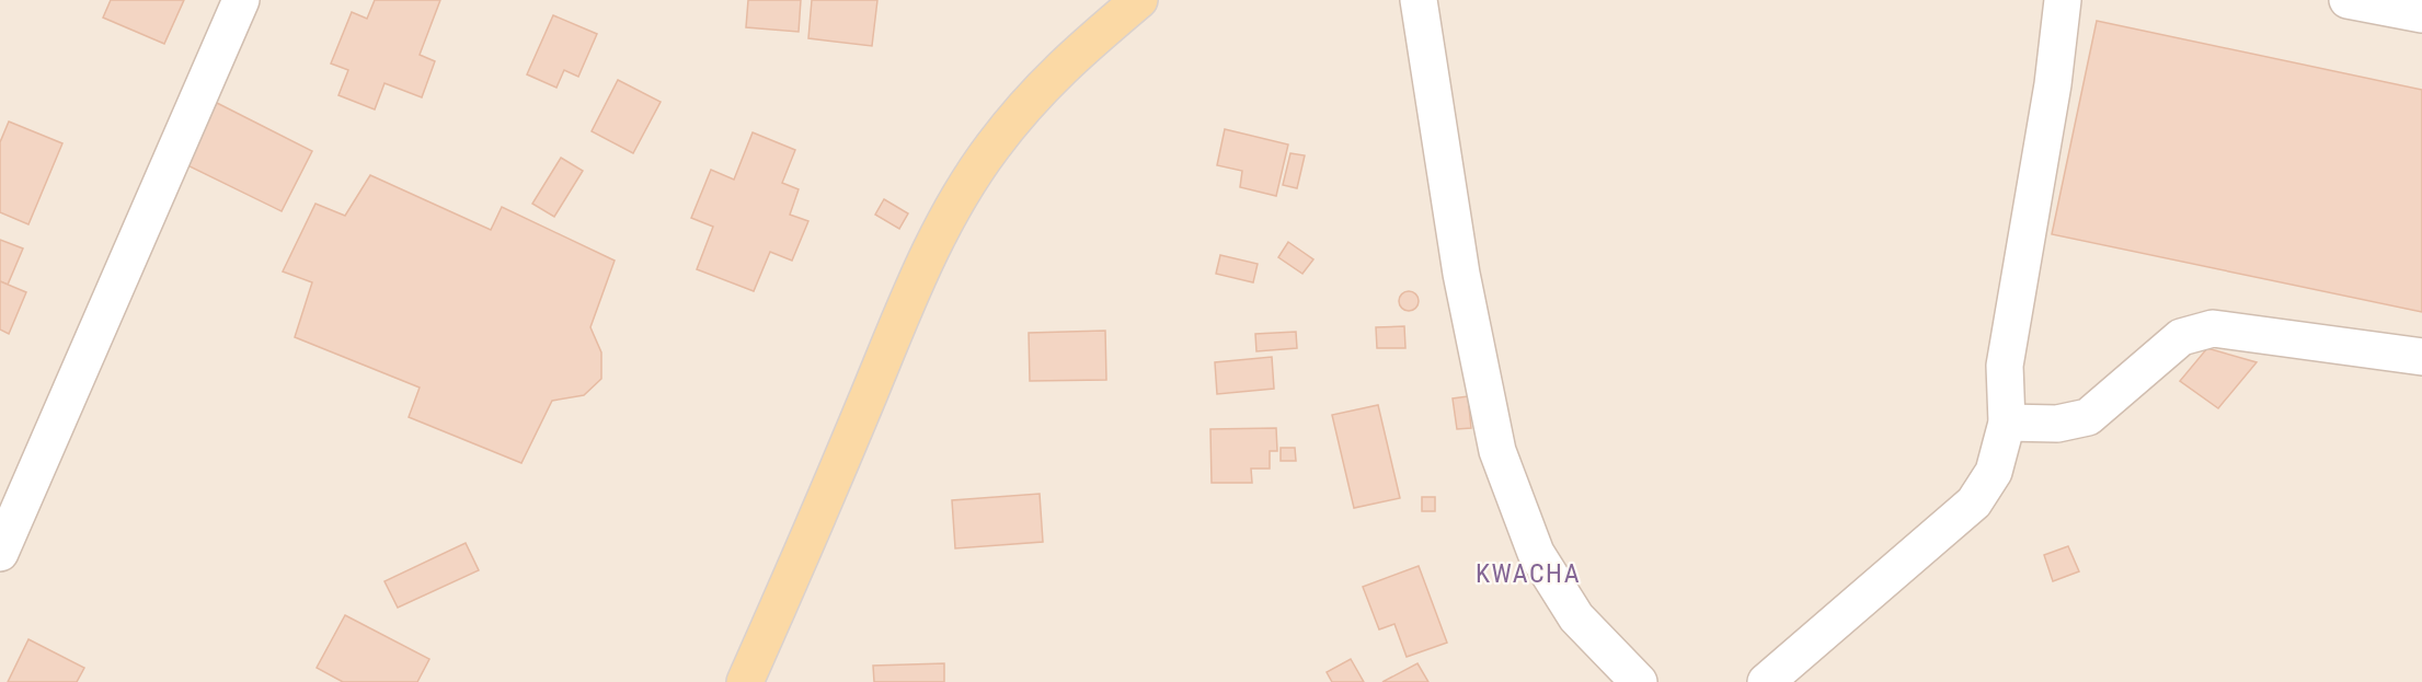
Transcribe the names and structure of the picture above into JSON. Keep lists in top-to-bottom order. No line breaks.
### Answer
{"districts":["KWACHA"]}
